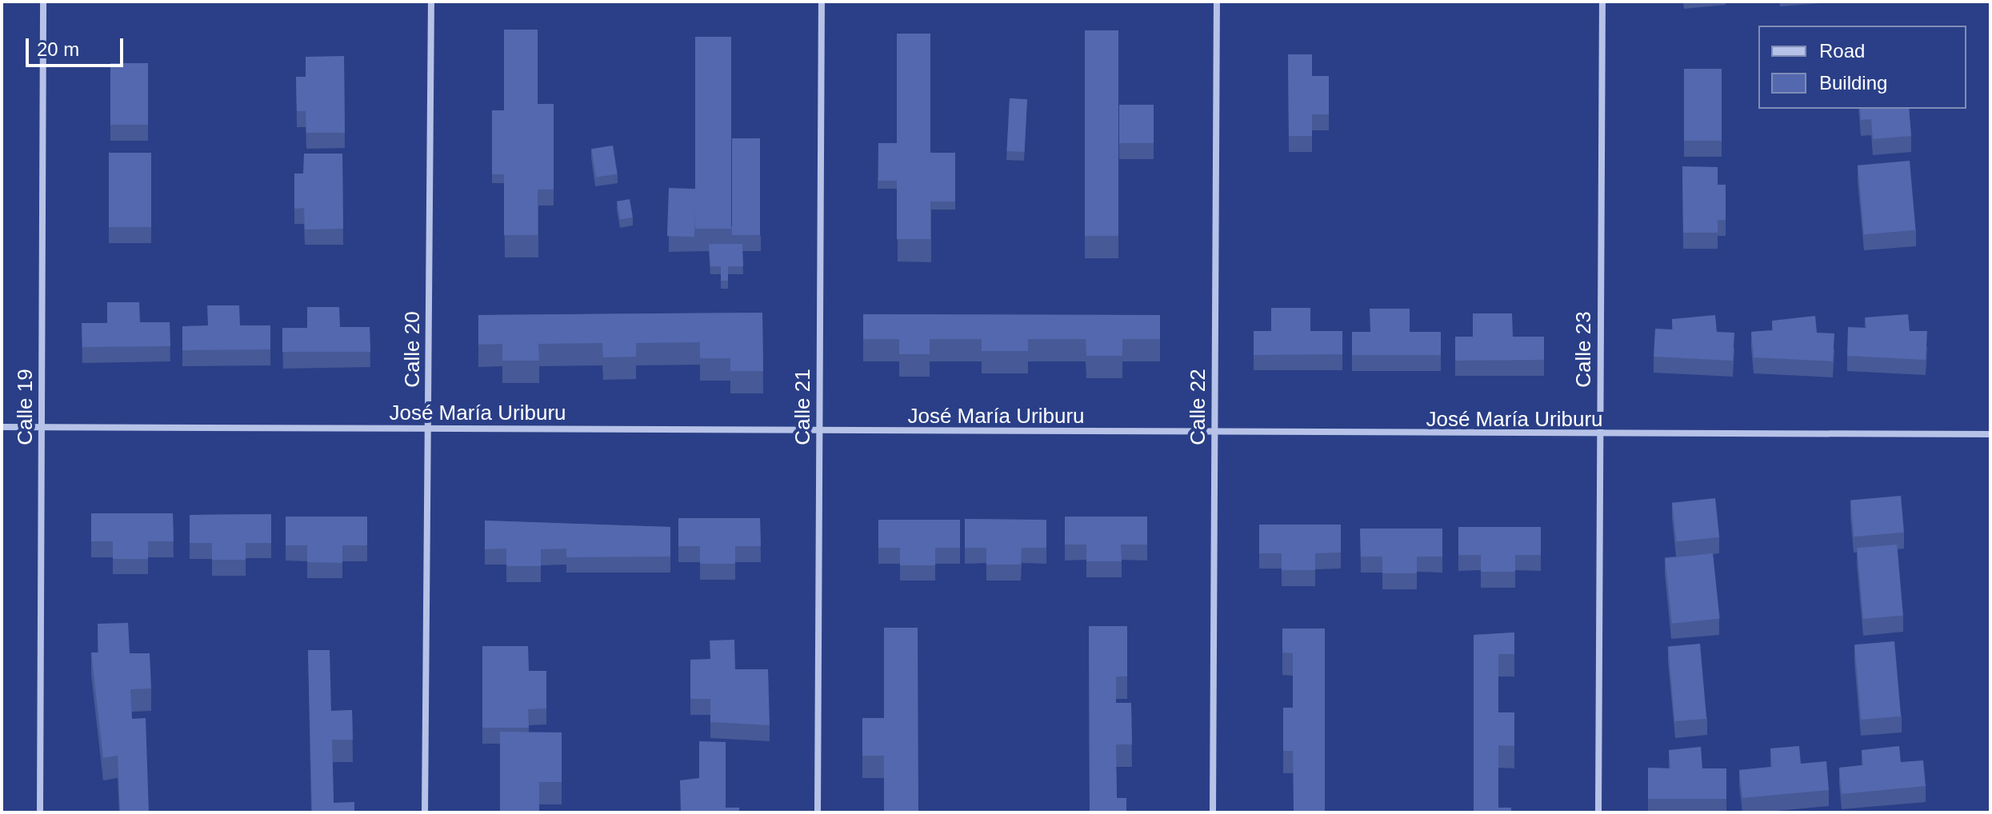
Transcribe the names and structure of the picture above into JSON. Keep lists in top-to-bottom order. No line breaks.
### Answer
{"streets":{"street":["Calle 20","Calle 23","Calle 19","Calle 21","Calle 22","José María Uriburu"]},"crossings":[["Calle 20","José María Uriburu"],["Calle 23","José María Uriburu"],["Calle 19","José María Uriburu"],["Calle 21","José María Uriburu"],["Calle 22","José María Uriburu"]],"legend":["Road","Building"],"scale_bar":"20 m"}
